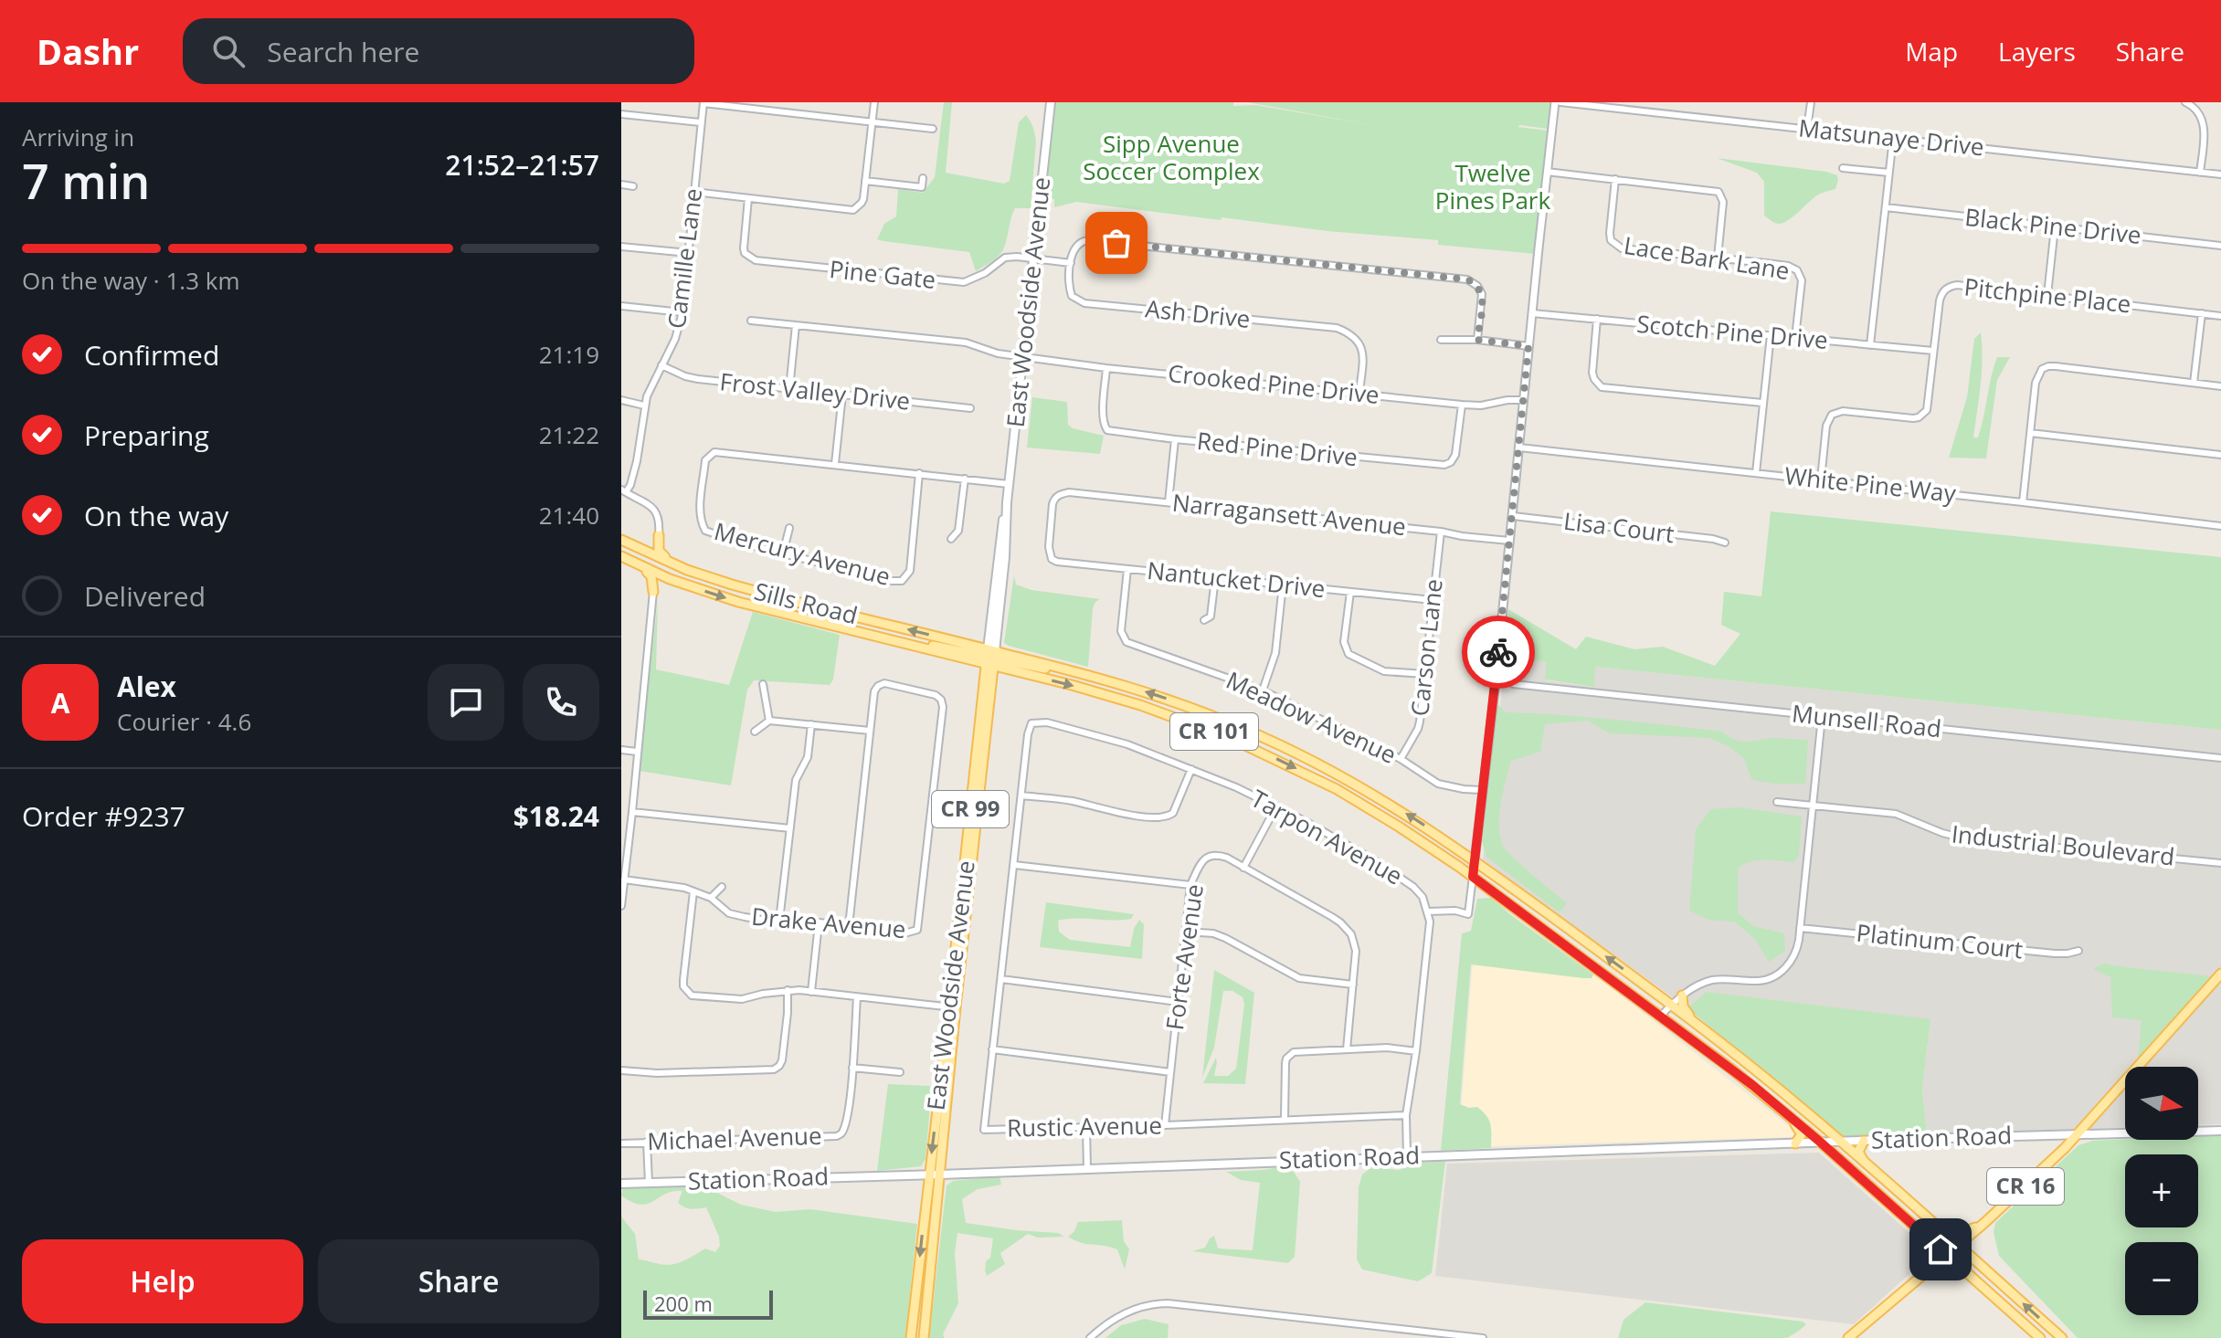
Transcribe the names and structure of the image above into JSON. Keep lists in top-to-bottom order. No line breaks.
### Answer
{"streets":{"main road":["East Woodside Avenue","Sills Road","CR 101","CR 99","Station Road","CR 16"],"street":["Matsunaye Drive","Black Pine Drive","Camille Lane","Lace Bark Lane","Pine Gate","Pitchpine Place","Ash Drive","Scotch Pine Drive","Crooked Pine Drive","Frost Valley Drive","Red Pine Drive","White Pine Way","Narragansett Avenue","Lisa Court","Mercury Avenue","Nantucket Drive","Carson Lane","Meadow Avenue","Munsell Road","Tarpon Avenue","Industrial Boulevard","Drake Avenue","Platinum Court","Forte Avenue","Rustic Avenue","Michael Avenue"]},"crossings":[["Camille Lane","Frost Valley Drive"],["Lace Bark Lane","Scotch Pine Drive"],["Pine Gate","East Woodside Avenue"],["Pine Gate","Ash Drive"],["Pitchpine Place","Scotch Pine Drive"],["Pitchpine Place","White Pine Way"],["East Woodside Avenue","Crooked Pine Drive"],["East Woodside Avenue","Mercury Avenue"],["East Woodside Avenue","Sills Road"],["East Woodside Avenue","CR 101"],["East Woodside Avenue","Station Road"],["Ash Drive","Crooked Pine Drive"],["Crooked Pine Drive","Red Pine Drive"],["Narragansett Avenue","Nantucket Drive"],["Narragansett Avenue","Carson Lane"],["Nantucket Drive","Carson Lane"],["Nantucket Drive","Meadow Avenue"],["Sills Road","CR 101"],["Carson Lane","Meadow Avenue"],["CR 101","Station Road"],["CR 101","CR 16"],["Tarpon Avenue","Rustic Avenue"],["Forte Avenue","Rustic Avenue"],["Station Road","CR 16"]],"parks":["Sipp Avenue Soccer Complex","Twelve Pines Park"],"scale_bar":"200 m","north":"right","page":{"header":"Dashr","search":"Search here","nav":["Map","Layers","Share"],"heading":["7 min","Arriving in","21:52–21:57"],"panel":["Alex","Courier · 4.6","Order #9237","$18.24"],"bar":"On the way · 1.3 km","list":[["Confirmed","21:19"],["Preparing","21:22"],["On the way","21:40"],"Delivered"],"round":"A","map_buttons":["+","−"],"buttons":["Help","Share"],"scale":"200 m"}}
